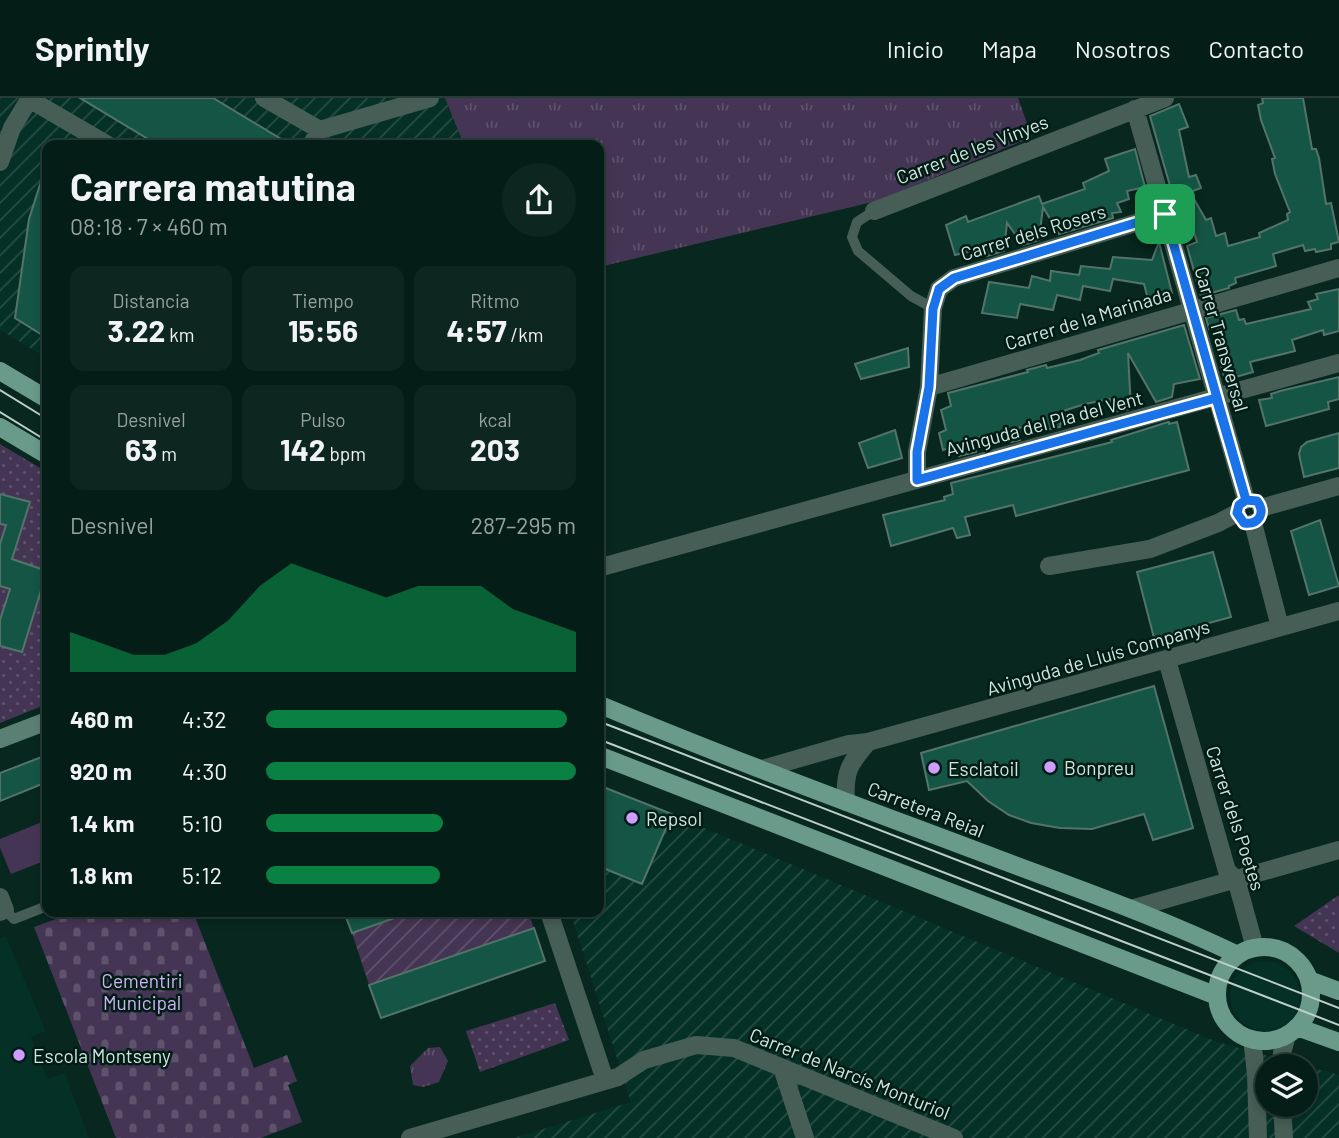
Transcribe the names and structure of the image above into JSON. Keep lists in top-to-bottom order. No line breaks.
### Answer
{"streets":{"main road":["Carretera Reial"],"street":["Carrer de les Vinyes","Carrer dels Rosers","Carrer de la Marinada","Carrer Transversal","Avinguda del Pla del Vent","Avinguda de Lluís Companys","Carrer dels Poetes","Carrer de Narcís Monturiol"]},"crossings":[["Carrer de les Vinyes","Carrer Transversal"],["Carrer dels Rosers","Carrer de la Marinada"],["Carrer dels Rosers","Carrer Transversal"],["Carrer dels Rosers","Avinguda del Pla del Vent"],["Carrer de la Marinada","Carrer Transversal"],["Carrer Transversal","Avinguda del Pla del Vent"],["Carrer Transversal","Avinguda de Lluís Companys"],["Avinguda de Lluís Companys","Carretera Reial"],["Avinguda de Lluís Companys","Carrer dels Poetes"],["Carretera Reial","Carrer dels Poetes"]],"parks":["Cementiri Municipal"],"places":["Bonpreu","Esclatoil","Repsol","Escola Montseny"],"page":{"header":"Sprintly","nav":["Inicio","Mapa","Nosotros","Contacto"],"heading":["Carrera matutina","08:18 · 7 × 460 m"],"stats":[["Distancia","3.22 km"],["Tiempo","15:56"],["Ritmo","4:57 /km"],["Desnivel","63 m"],["Pulso","142 bpm"],["kcal","203"]],"chart":["Desnivel","287–295 m"],"list":[{"name":"460 m","note":"4:32"},{"name":"920 m","note":"4:30"},{"name":"1.4 km","note":"5:10"},{"name":"1.8 km","note":"5:12"}]}}
